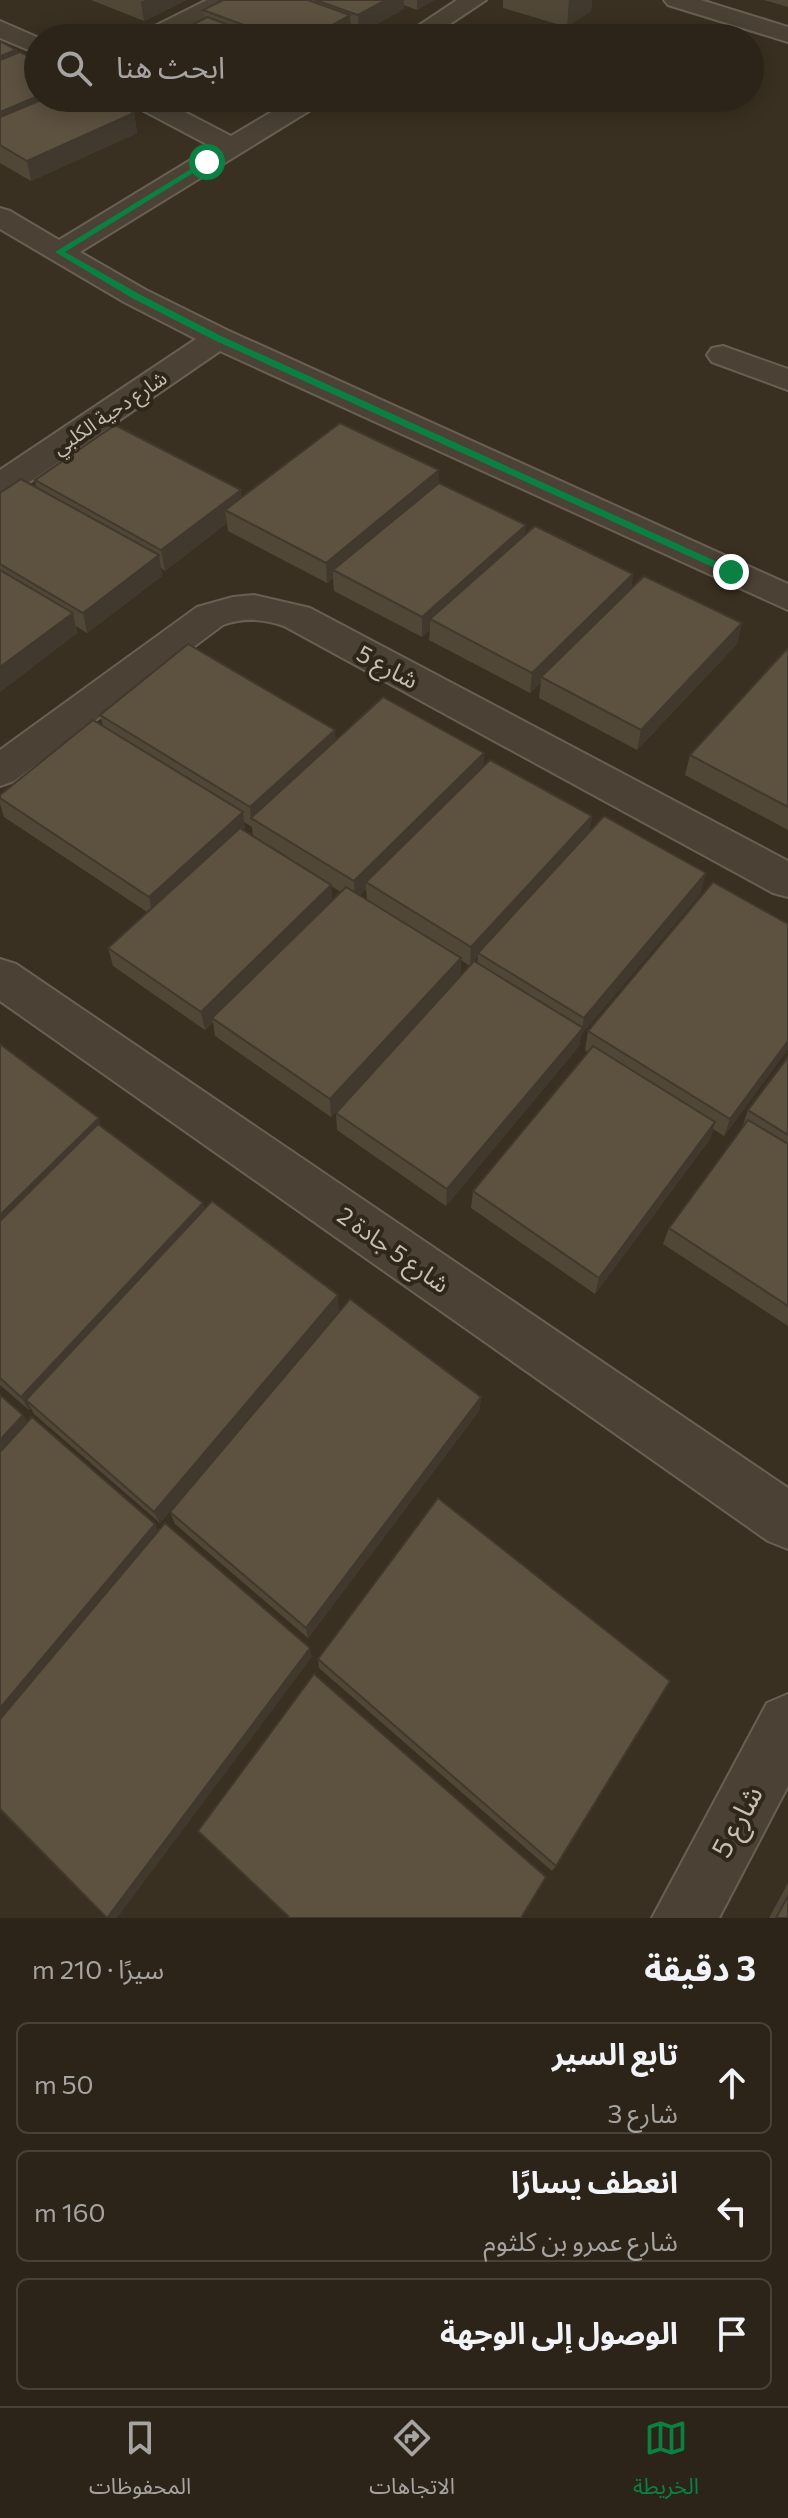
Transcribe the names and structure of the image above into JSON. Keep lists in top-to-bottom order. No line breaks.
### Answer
{"streets":{"street":["شارع دحية الكلبي","شارع 5","شارع 5 جادة 2"]},"page":{"search":"ابحث هنا","heading":["3 دقيقة","سيرًا · 210 m"],"list":[["تابع السير","شارع 3","50 m"],["انعطف يسارًا","شارع عمرو بن كلثوم","160 m"],"الوصول إلى الوجهة"],"nav":["الخريطة","الاتجاهات","المحفوظات"]}}
